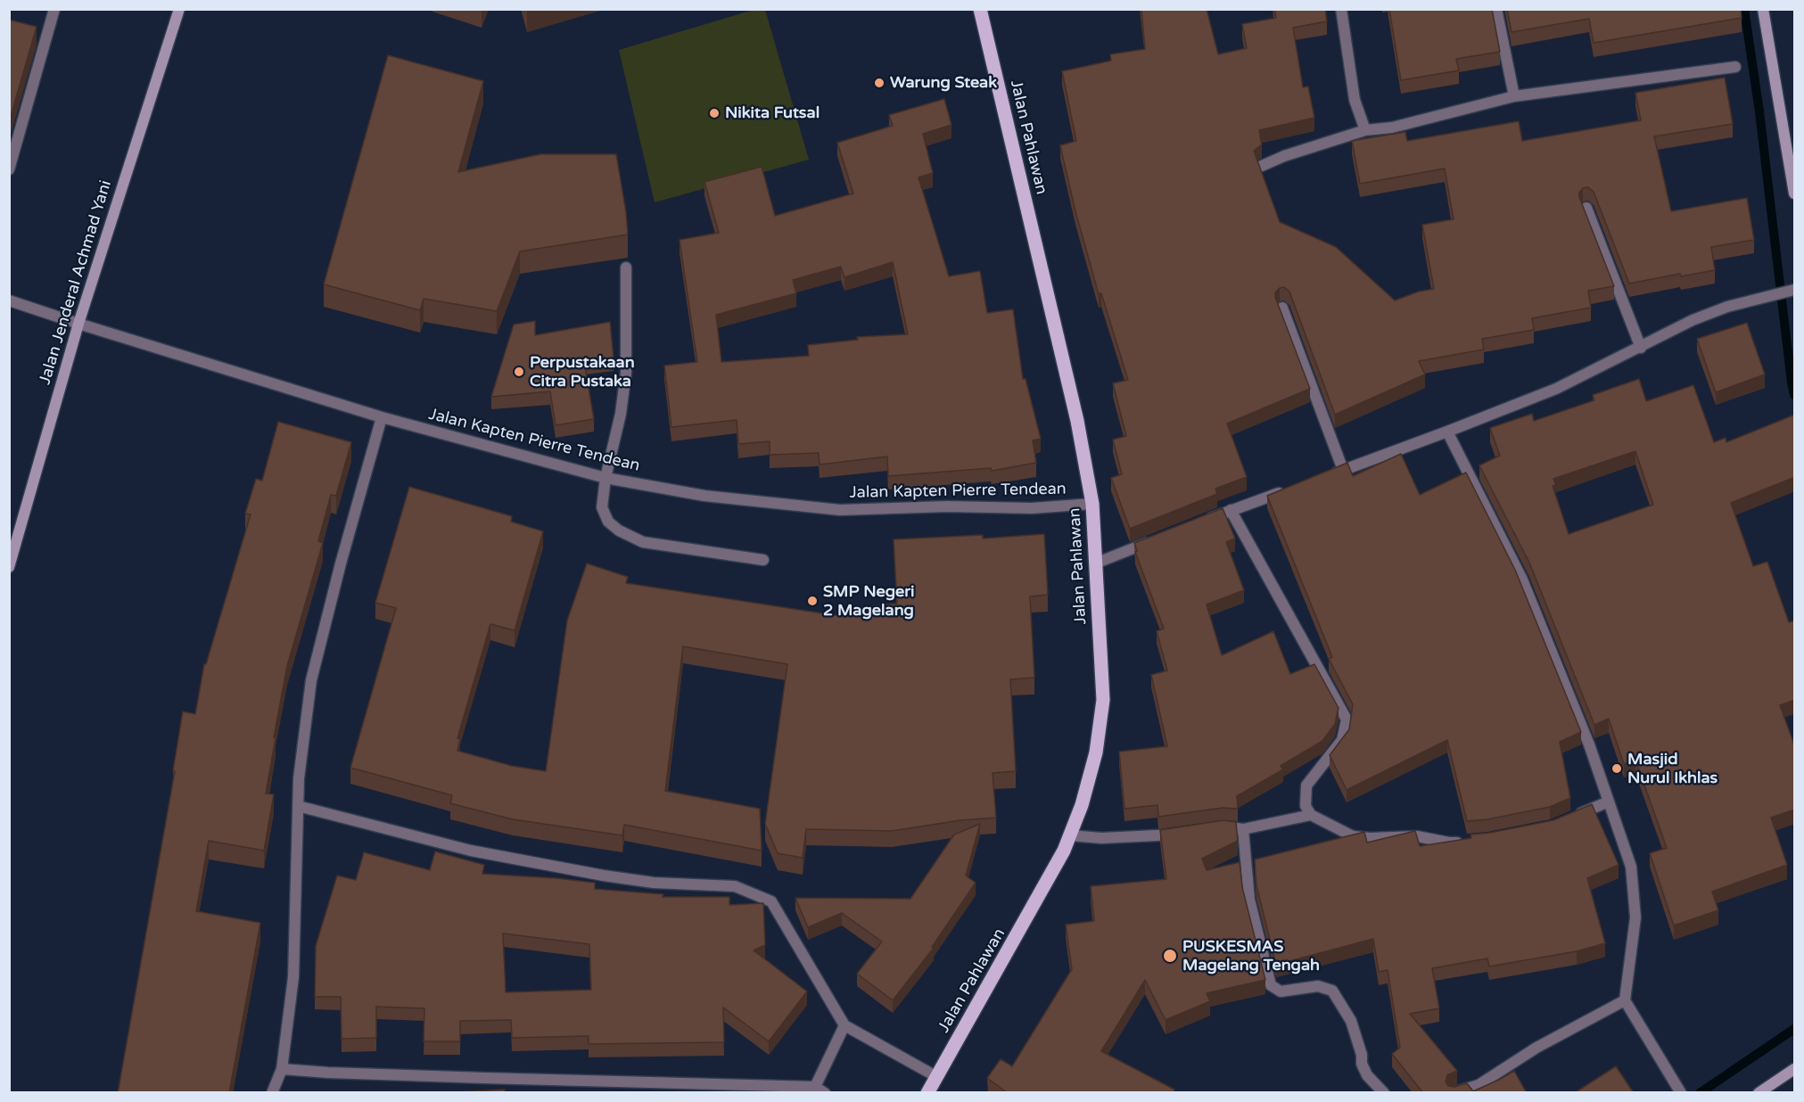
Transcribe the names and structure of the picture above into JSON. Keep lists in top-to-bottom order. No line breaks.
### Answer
{"streets":{"main road":["Jalan Pahlawan","Jalan Jenderal Achmad Yani"],"street":["Jalan Kapten Pierre Tendean"]},"crossings":[["Jalan Pahlawan","Jalan Kapten Pierre Tendean"],["Jalan Jenderal Achmad Yani","Jalan Kapten Pierre Tendean"]],"places":["Warung Steak","Nikita Futsal","Perpustakaan Citra Pustaka","SMP Negeri 2 Magelang","Masjid Nurul Ikhlas","PUSKESMAS Magelang Tengah"]}
